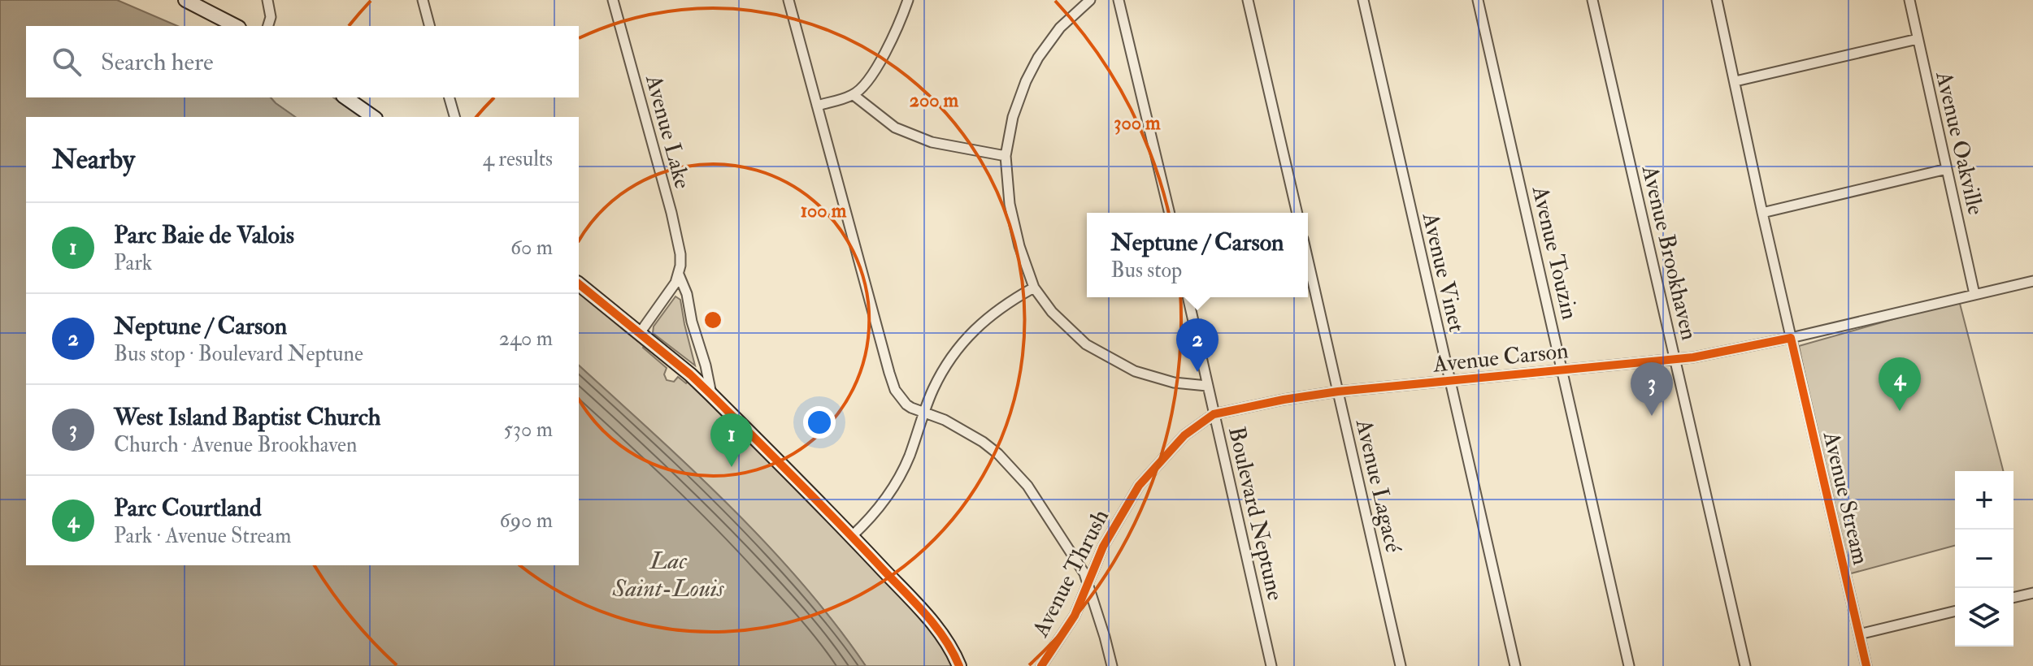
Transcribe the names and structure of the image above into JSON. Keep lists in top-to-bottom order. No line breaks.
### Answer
{"streets":{"street":["Avenue Lake","Avenue Oakville","Avenue Touzin","Avenue Brookhaven","Avenue Vinet","Avenue Carson","Avenue Lagacé","Avenue Stream","Boulevard Neptune","Avenue Thrush"]},"crossings":[["Avenue Oakville","Avenue Carson"],["Avenue Touzin","Avenue Carson"],["Avenue Brookhaven","Avenue Carson"],["Avenue Vinet","Avenue Carson"],["Avenue Carson","Avenue Lagacé"],["Avenue Carson","Avenue Stream"],["Avenue Carson","Boulevard Neptune"],["Avenue Carson","Avenue Thrush"],["Boulevard Neptune","Avenue Thrush"]],"water":["Lac Saint-Louis"],"page":{"search":"Search here","heading":["Nearby","4 results"],"list":[{"mark":"1","name":"Parc Baie de Valois","note":"Park","value":"60 m"},{"mark":"2","name":"Neptune / Carson","note":"Bus stop · Boulevard Neptune","value":"240 m"},{"mark":"3","name":"West Island Baptist Church","note":"Church · Avenue Brookhaven","value":"530 m"},{"mark":"4","name":"Parc Courtland","note":"Park · Avenue Stream","value":"690 m"}],"popup":["Neptune / Carson","Bus stop"],"pins":["2","4","3","1"],"map_buttons":["+","−"]},"rings":["200 m","300 m","100 m"]}
